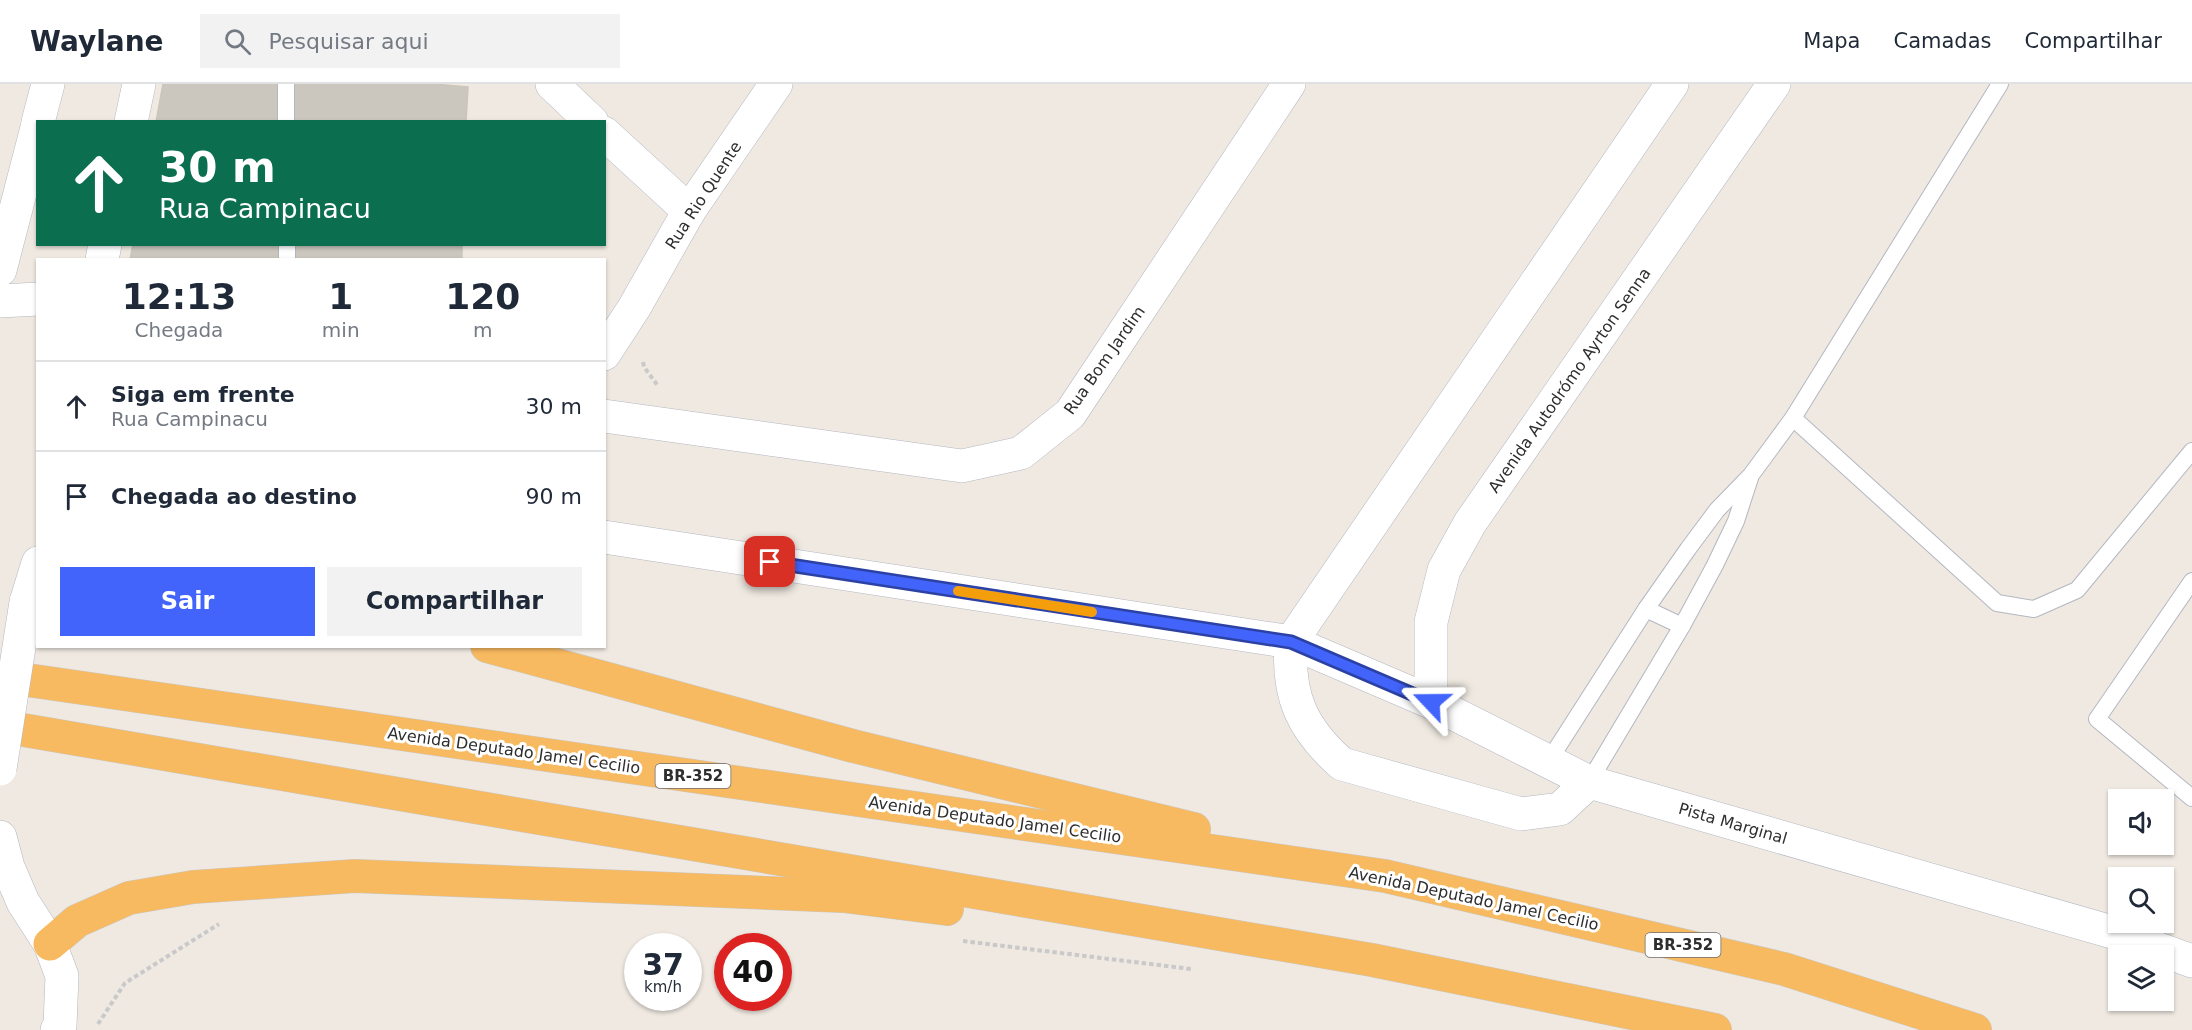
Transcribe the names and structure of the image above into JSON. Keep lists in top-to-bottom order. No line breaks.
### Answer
{"streets":{"highway":["Avenida Deputado Jamel Cecilio","BR-352"],"street":["Rua Rio Quente","Rua Bom Jardim","Avenida Autodrómo Ayrton Senna","Pista Marginal"]},"crossings":[["Avenida Autodrómo Ayrton Senna","Pista Marginal"]],"page":{"header":"Waylane","search":"Pesquisar aqui","nav":["Mapa","Camadas","Compartilhar"],"turn":["30 m","Rua Campinacu"],"eta":["12:13","Chegada","1","min","120","m"],"list":[{"name":"Siga em frente","note":"Rua Campinacu","value":"30 m"},{"name":"Chegada ao destino","value":"90 m"}],"buttons":["Sair","Compartilhar"],"speed":"37 km/h","limit":"40"}}
